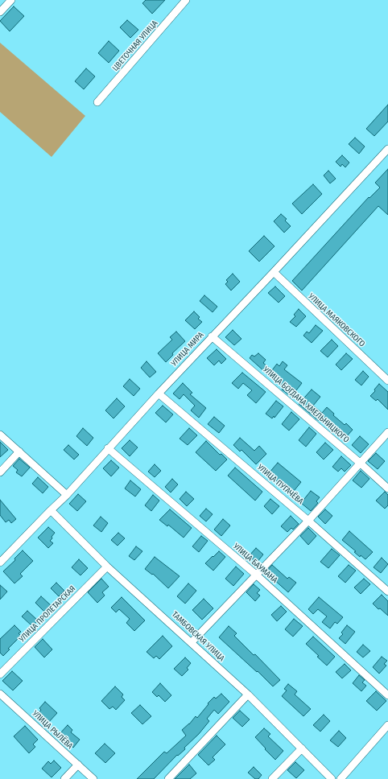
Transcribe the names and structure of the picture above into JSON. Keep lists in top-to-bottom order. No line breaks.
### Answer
{"streets":{"street":["ЦВЕТОЧНАЯ УЛИЦА","УЛИЦА МАЯКОВСКОГО","УЛИЦА МИРА","УЛИЦА БОГДАНА ХМЕЛЬНИЦКОГО","УЛИЦА ПУГАЧЁВА","УЛИЦА БАУМАНА","УЛИЦА ПРОЛЕТАРСКАЯ","ТАМБОВСКАЯ УЛИЦА","УЛИЦА РЫЛЁВА"]},"crossings":[["УЛИЦА МАЯКОВСКОГО","УЛИЦА МИРА"],["УЛИЦА МИРА","УЛИЦА БОГДАНА ХМЕЛЬНИЦКОГО"],["УЛИЦА МИРА","УЛИЦА ПУГАЧЁВА"],["УЛИЦА МИРА","УЛИЦА БАУМАНА"],["УЛИЦА МИРА","ТАМБОВСКАЯ УЛИЦА"],["УЛИЦА ПРОЛЕТАРСКАЯ","ТАМБОВСКАЯ УЛИЦА"]]}
